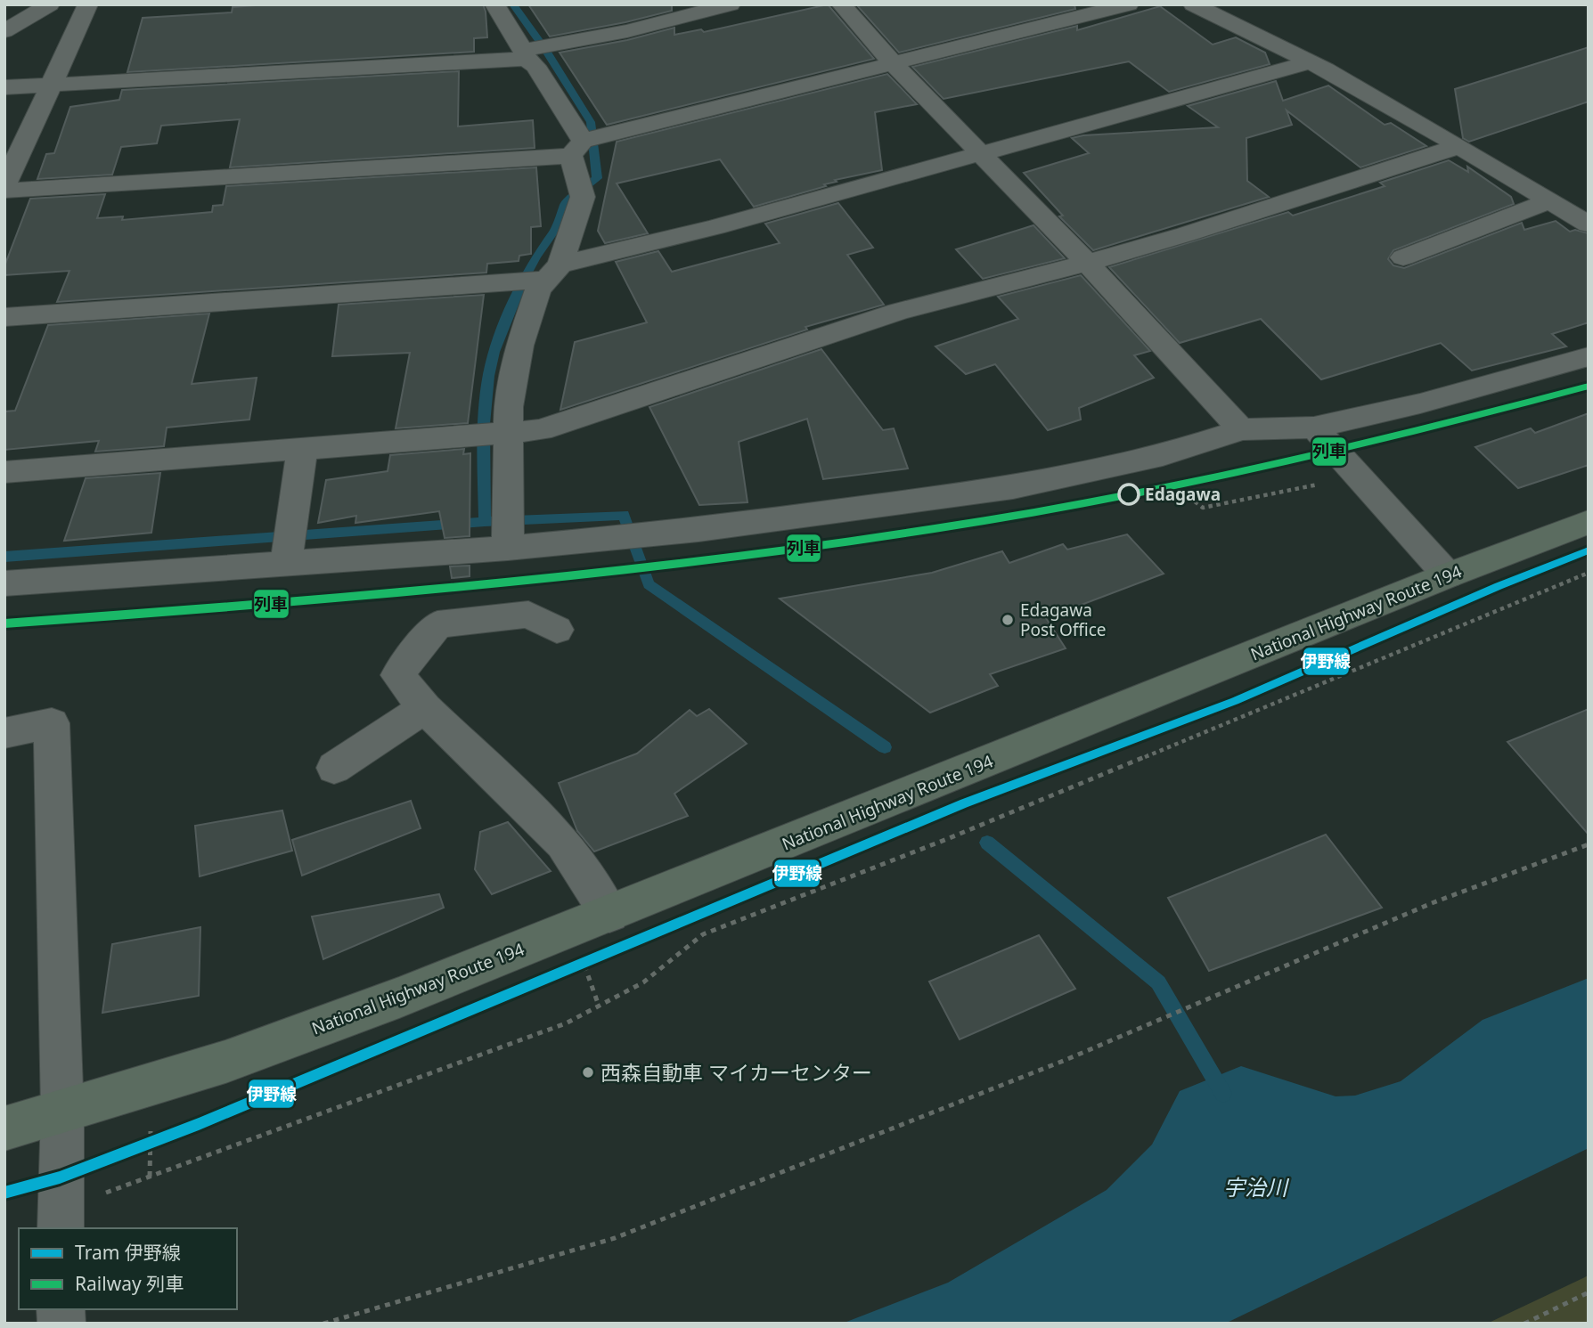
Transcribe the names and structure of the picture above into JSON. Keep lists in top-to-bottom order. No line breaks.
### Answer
{"streets":{"highway":["National Highway Route 194"]},"water":["宇治川"],"places":["Edagawa","Edagawa Post Office","西森自動車 マイカーセンター"],"lines":["rail line 列車","tram line 伊野線"],"legend":["Tram 伊野線","Railway 列車"]}
